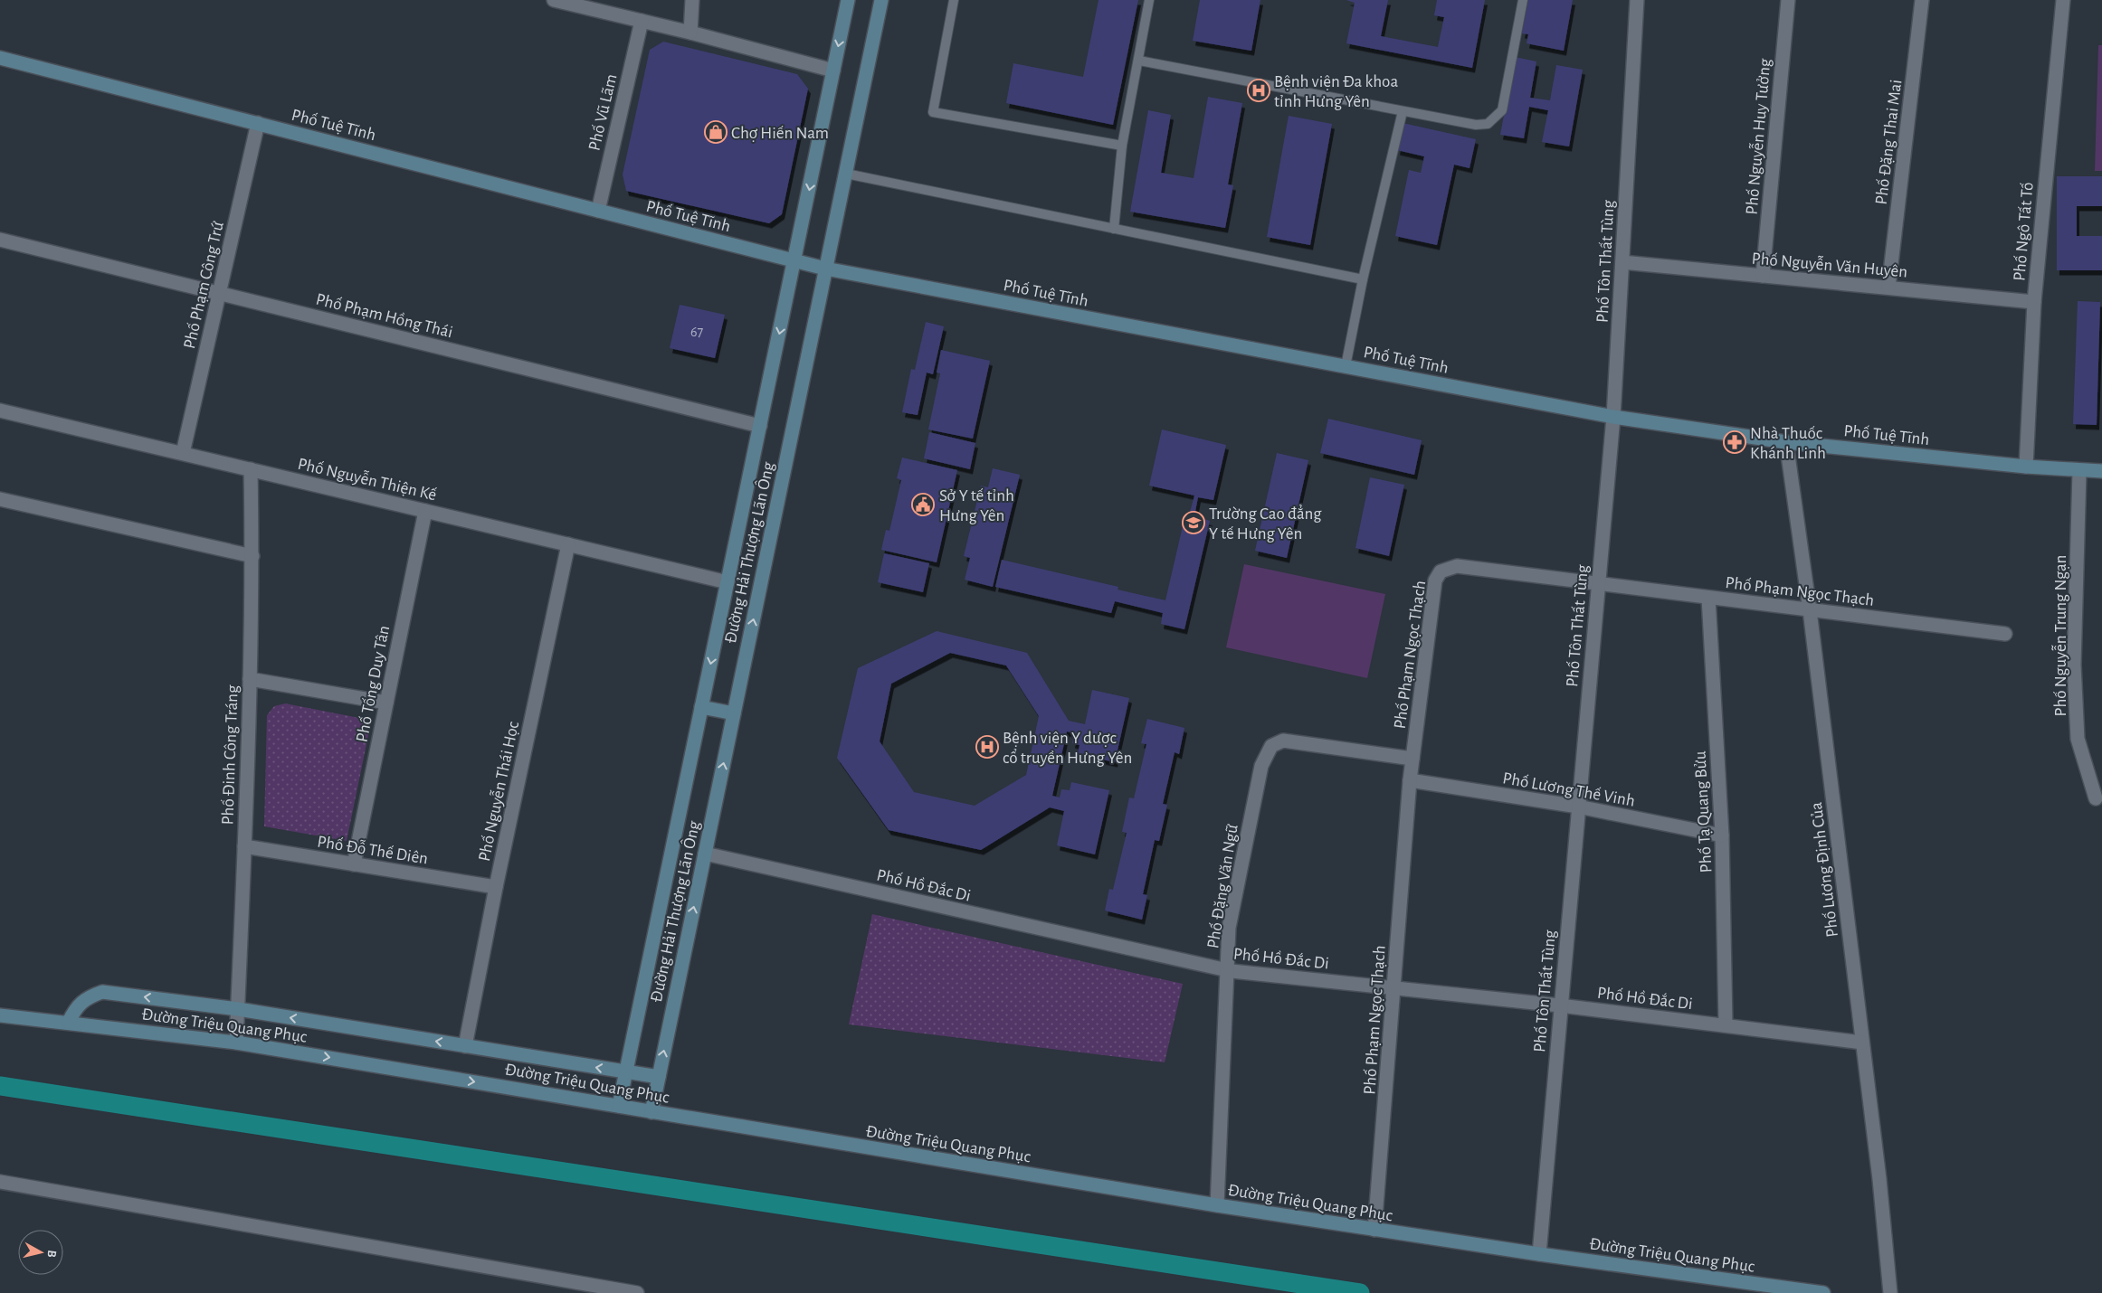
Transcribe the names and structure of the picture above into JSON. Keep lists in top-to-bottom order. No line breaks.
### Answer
{"streets":{"street":["Phố Vũ Lãm","Phố Tuệ Tĩnh","Phố Nguyễn Huy Tưởng","Phố Đặng Thai Mai","Phố Ngô Tất Tố","Phố Tôn Thất Tùng","Phố Nguyễn Văn Huyên","Phố Phạm Công Trứ","Phố Phạm Hồng Thái","Phố Nguyễn Thiện Kế","Đường Hải Thượng Lãn Ông","Phố Phạm Ngọc Thạch","Phố Nguyễn Trung Ngạn","Phố Tống Duy Tân","Phố Đinh Công Tráng","Phố Lương Thế Vinh","Phố Nguyễn Thái Học","Phố Tạ Quang Bửu","Phố Đỗ Thế Diên","Phố Lương Định Của","Phố Hồ Đắc Di","Phố Đặng Văn Ngữ","Đường Triệu Quang Phục"]},"crossings":[["Phố Vũ Lãm","Phố Tuệ Tĩnh"],["Phố Tuệ Tĩnh","Phố Ngô Tất Tố"],["Phố Tuệ Tĩnh","Phố Tôn Thất Tùng"],["Phố Tuệ Tĩnh","Phố Phạm Công Trứ"],["Phố Tuệ Tĩnh","Đường Hải Thượng Lãn Ông"],["Phố Tuệ Tĩnh","Phố Nguyễn Trung Ngạn"],["Phố Tuệ Tĩnh","Phố Lương Định Của"],["Phố Nguyễn Huy Tưởng","Phố Nguyễn Văn Huyên"],["Phố Đặng Thai Mai","Phố Nguyễn Văn Huyên"],["Phố Ngô Tất Tố","Phố Nguyễn Văn Huyên"],["Phố Tôn Thất Tùng","Phố Nguyễn Văn Huyên"],["Phố Tôn Thất Tùng","Phố Phạm Ngọc Thạch"],["Phố Tôn Thất Tùng","Phố Lương Thế Vinh"],["Phố Tôn Thất Tùng","Phố Hồ Đắc Di"],["Phố Tôn Thất Tùng","Đường Triệu Quang Phục"],["Phố Phạm Công Trứ","Phố Phạm Hồng Thái"],["Phố Phạm Công Trứ","Phố Nguyễn Thiện Kế"],["Phố Phạm Hồng Thái","Đường Hải Thượng Lãn Ông"],["Phố Nguyễn Thiện Kế","Đường Hải Thượng Lãn Ông"],["Phố Nguyễn Thiện Kế","Phố Tống Duy Tân"],["Phố Nguyễn Thiện Kế","Phố Đinh Công Tráng"],["Phố Nguyễn Thiện Kế","Phố Nguyễn Thái Học"],["Đường Hải Thượng Lãn Ông","Phố Hồ Đắc Di"],["Đường Hải Thượng Lãn Ông","Đường Triệu Quang Phục"],["Phố Phạm Ngọc Thạch","Phố Lương Thế Vinh"],["Phố Phạm Ngọc Thạch","Phố Tạ Quang Bửu"],["Phố Phạm Ngọc Thạch","Phố Lương Định Của"],["Phố Phạm Ngọc Thạch","Phố Hồ Đắc Di"],["Phố Phạm Ngọc Thạch","Phố Đặng Văn Ngữ"],["Phố Phạm Ngọc Thạch","Đường Triệu Quang Phục"],["Phố Tống Duy Tân","Phố Đỗ Thế Diên"],["Phố Đinh Công Tráng","Phố Đỗ Thế Diên"],["Phố Đinh Công Tráng","Đường Triệu Quang Phục"],["Phố Lương Thế Vinh","Phố Tạ Quang Bửu"],["Phố Nguyễn Thái Học","Phố Đỗ Thế Diên"],["Phố Nguyễn Thái Học","Đường Triệu Quang Phục"],["Phố Tạ Quang Bửu","Phố Hồ Đắc Di"],["Phố Lương Định Của","Phố Hồ Đắc Di"],["Phố Hồ Đắc Di","Phố Đặng Văn Ngữ"],["Phố Đặng Văn Ngữ","Đường Triệu Quang Phục"]],"places":{"hospital":["Bệnh viện Đa khoa tỉnh Hưng Yên","Bệnh viện Y dược cổ truyền Hưng Yên"],"shop":["Chợ Hiến Nam"],"pharmacy":["Nhà Thuốc Khánh Linh"],"public building":["Sở Y tế tỉnh Hưng Yên"],"school or university":["Trường Cao đẳng Y tế Hưng Yên"]},"house_numbers":["67"],"north":"right"}
